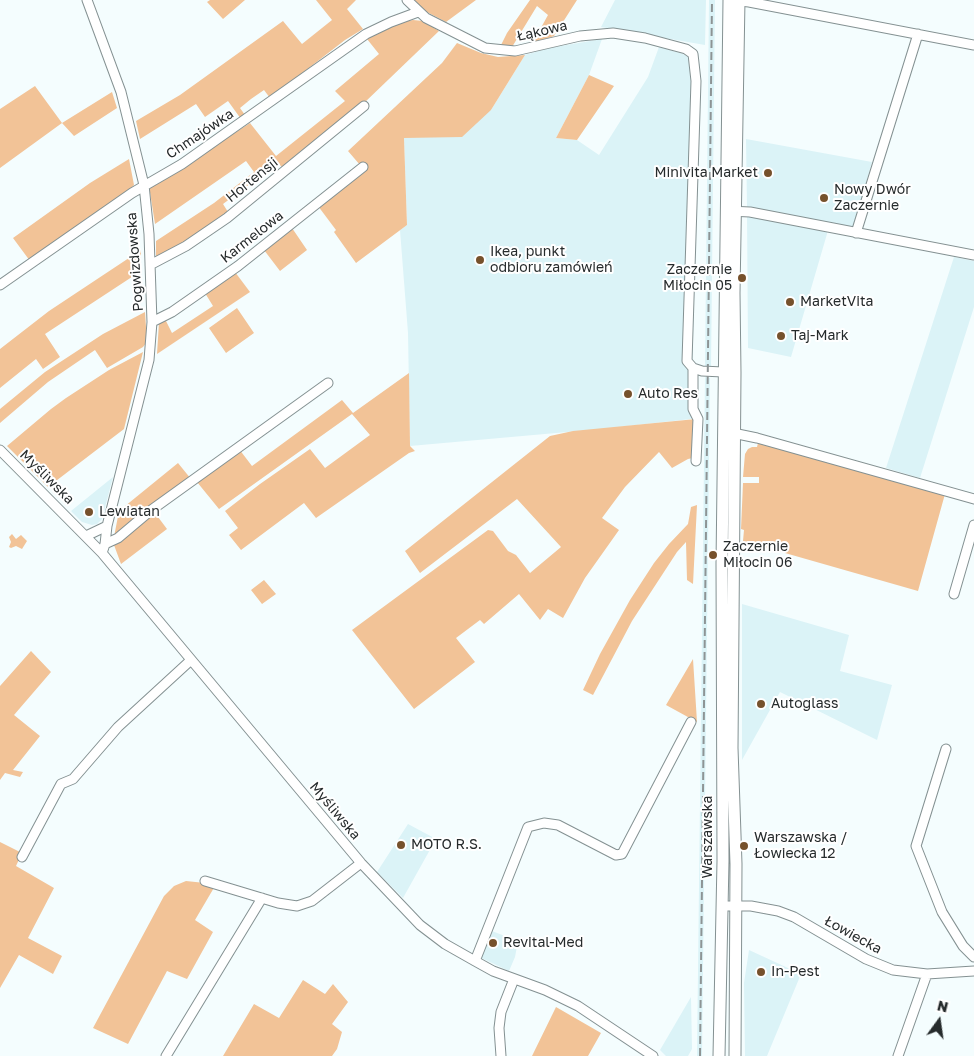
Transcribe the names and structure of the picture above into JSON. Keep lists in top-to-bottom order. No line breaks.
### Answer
{"streets":{"main road":["Warszawska"],"street":["Łąkowa","Chmajówka","Hortensji","Karmelowa","Pogwizdowska","Myśliwska","Łowiecka"]},"crossings":[["Łąkowa","Chmajówka"],["Chmajówka","Pogwizdowska"],["Hortensji","Pogwizdowska"],["Karmelowa","Pogwizdowska"],["Pogwizdowska","Myśliwska"],["Warszawska","Łowiecka"]],"places":["Minivita Market","Nowy Dwór Zaczernie","Ikea, punkt odbioru zamówień","Zaczernie Miłocin 05","MarketVita","Taj-Mark","Auto Res","Lewiatan","Zaczernie Miłocin 06","Autoglass","MOTO R.S.","Warszawska / Łowiecka 12","Revital-Med","In-Pest"],"north":"top"}
